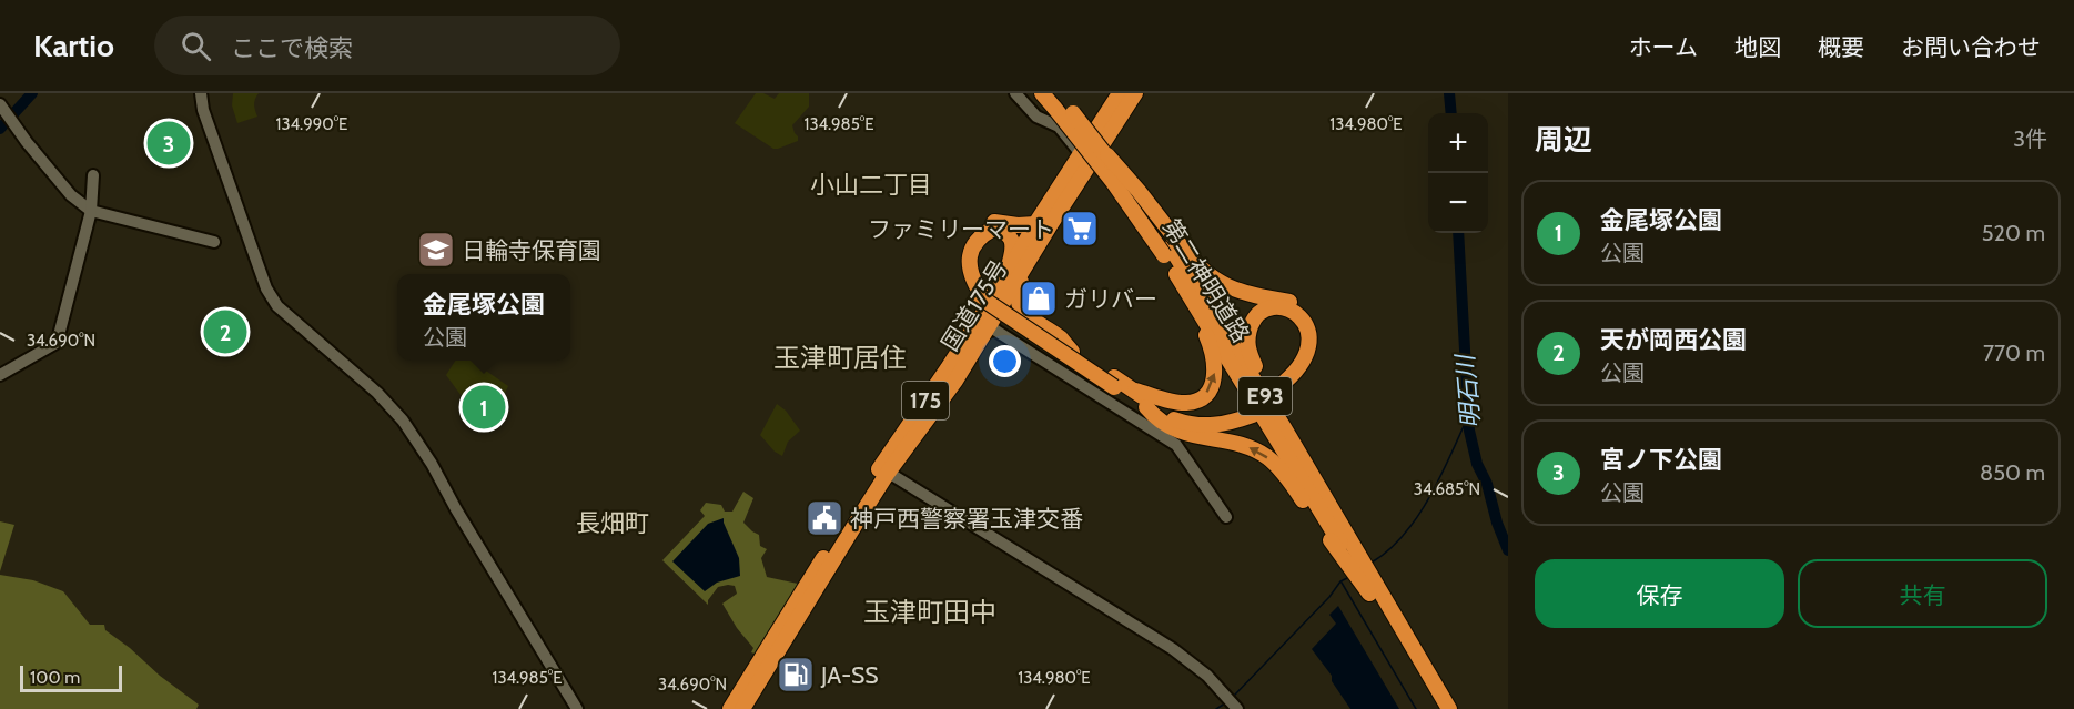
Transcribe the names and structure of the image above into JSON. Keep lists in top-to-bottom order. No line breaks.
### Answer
{"streets":{"highway":["第二神明道路","国道175号","E93","175"]},"districts":["小山二丁目","玉津町居住","長畑町","玉津町田中"],"water":["明石川"],"places":{"supermarket":["ファミリーマート"],"school or university":["日輪寺保育園"],"shop":["ガリバー"],"public building":["神戸西警察署玉津交番"],"fuel station":["JA-SS"]},"scale_bar":"100 m","page":{"header":"Kartio","search":"ここで検索","nav":["ホーム","地図","概要","お問い合わせ"],"heading":["周辺","3件"],"map_buttons":["+","−"],"pins":["3","2","1"],"list":[{"mark":"1","name":"金尾塚公園","note":"公園","value":"520 m"},{"mark":"2","name":"天が岡西公園","note":"公園","value":"770 m"},{"mark":"3","name":"宮ノ下公園","note":"公園","value":"850 m"}],"popup":["金尾塚公園","公園"],"buttons":["保存","共有"],"scale":"100 m"},"coordinates":["134.990°E","134.985°E","134.980°E","34.690°N","34.685°N"]}
